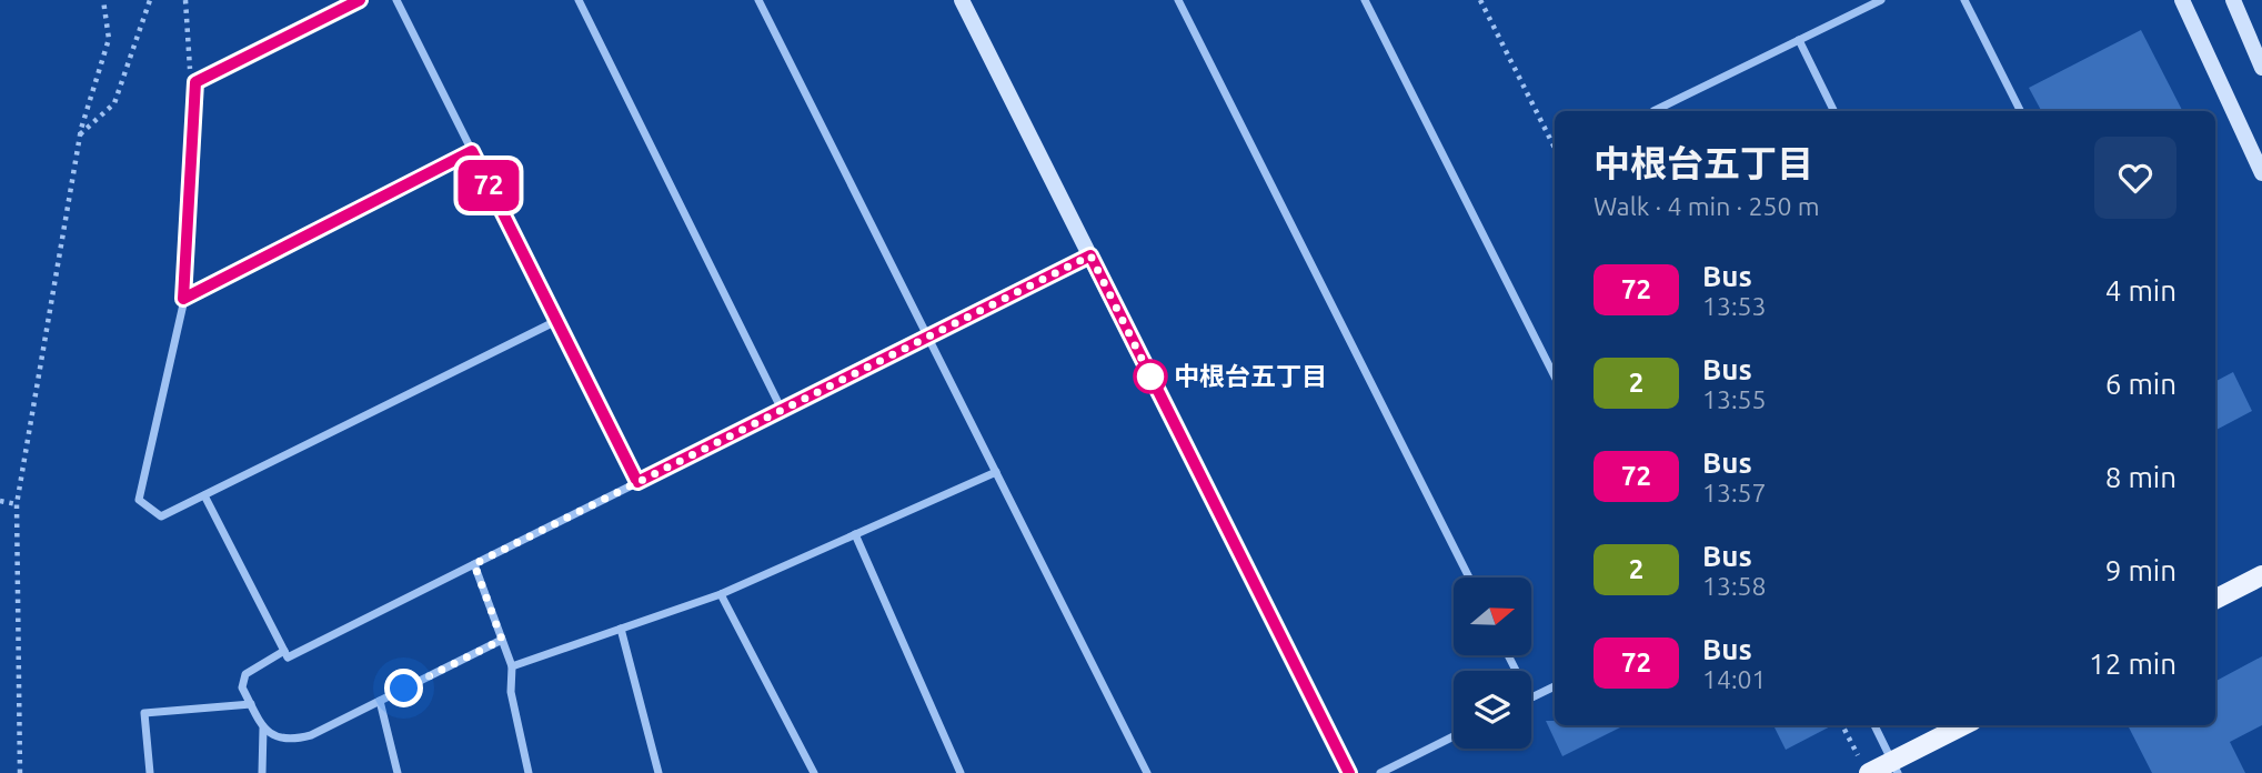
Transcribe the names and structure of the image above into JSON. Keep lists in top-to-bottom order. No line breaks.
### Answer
{"places":["中根台五丁目"],"lines":["bus line 72"],"north":"right","page":{"on_map":"72","heading":["中根台五丁目","Walk · 4 min · 250 m"],"list":[{"mark":"72","name":"Bus","note":"13:53","value":"4 min"},{"mark":"2","name":"Bus","note":"13:55","value":"6 min"},{"mark":"72","name":"Bus","note":"13:57","value":"8 min"},{"mark":"2","name":"Bus","note":"13:58","value":"9 min"},{"mark":"72","name":"Bus","note":"14:01","value":"12 min"}]}}
